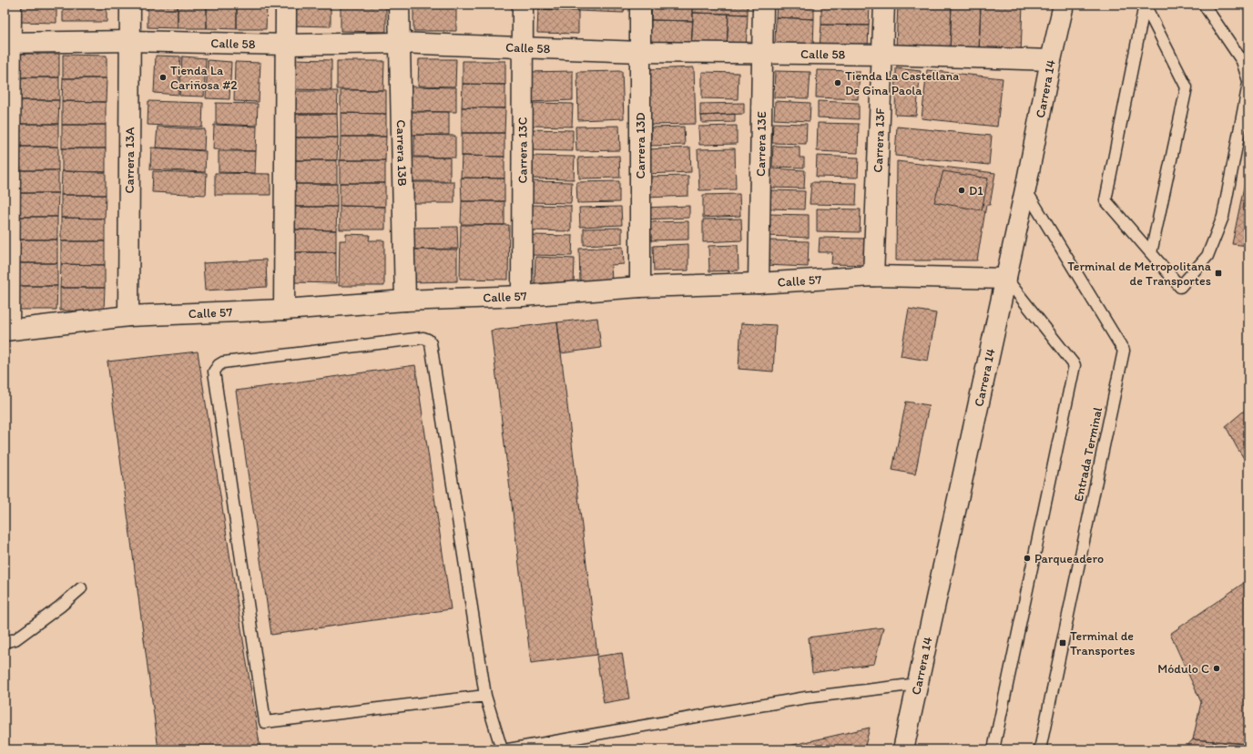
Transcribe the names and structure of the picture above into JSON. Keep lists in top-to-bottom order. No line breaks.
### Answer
{"streets":{"street":["Calle 58","Carrera 14","Carrera 13F","Carrera 13E","Carrera 13D","Carrera 13C","Carrera 13B","Carrera 13A","Calle 57"],"lane":["Entrada Terminal"]},"crossings":[["Calle 58","Carrera 14"],["Calle 58","Carrera 13F"],["Calle 58","Carrera 13E"],["Calle 58","Carrera 13D"],["Calle 58","Carrera 13C"],["Calle 58","Carrera 13B"],["Calle 58","Carrera 13A"],["Carrera 14","Calle 57"],["Carrera 14","Entrada Terminal"],["Carrera 13F","Calle 57"],["Carrera 13E","Calle 57"],["Carrera 13D","Calle 57"],["Carrera 13C","Calle 57"],["Carrera 13B","Calle 57"],["Carrera 13A","Calle 57"]],"places":{"other":["Tienda La Cariñosa #2","Tienda La Castellana De Gina Paola","D1","Parqueadero","Módulo C"],"transit":["Terminal de Metropolitana de Transportes","Terminal de Transportes"]}}
